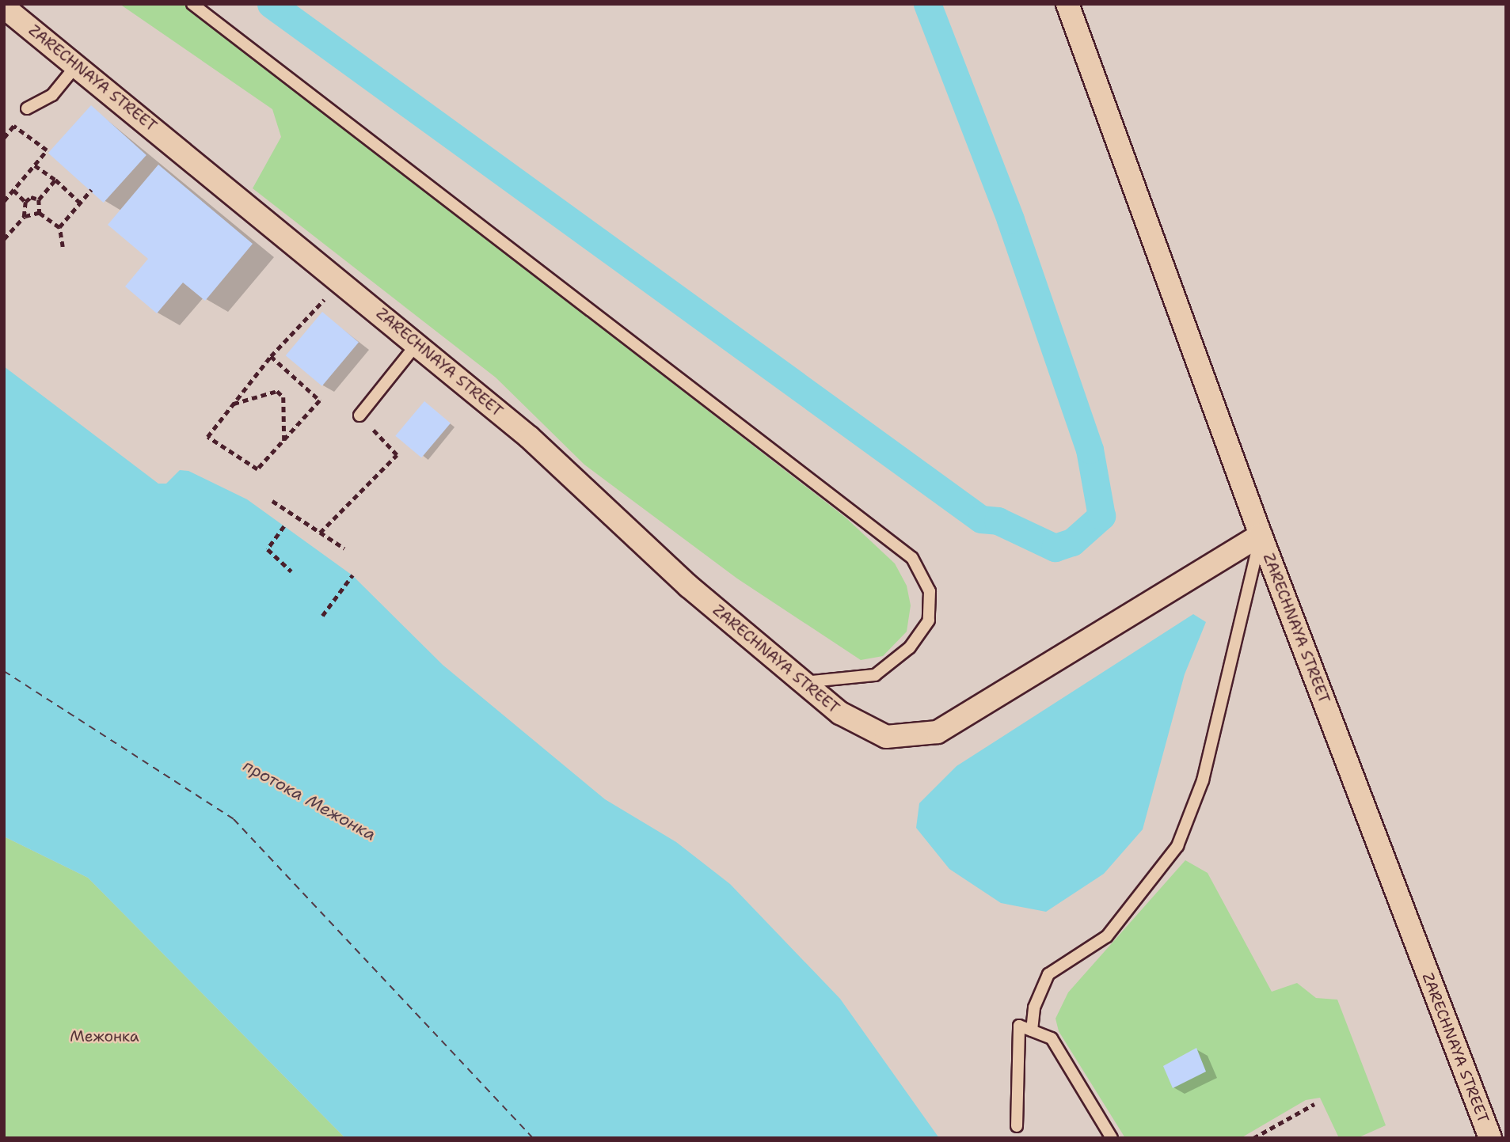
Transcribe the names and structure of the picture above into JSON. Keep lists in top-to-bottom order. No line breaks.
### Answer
{"streets":{"street":["ZARECHNAYA STREET"]},"water":["протока Межонка"],"parks":["Межонка"]}
